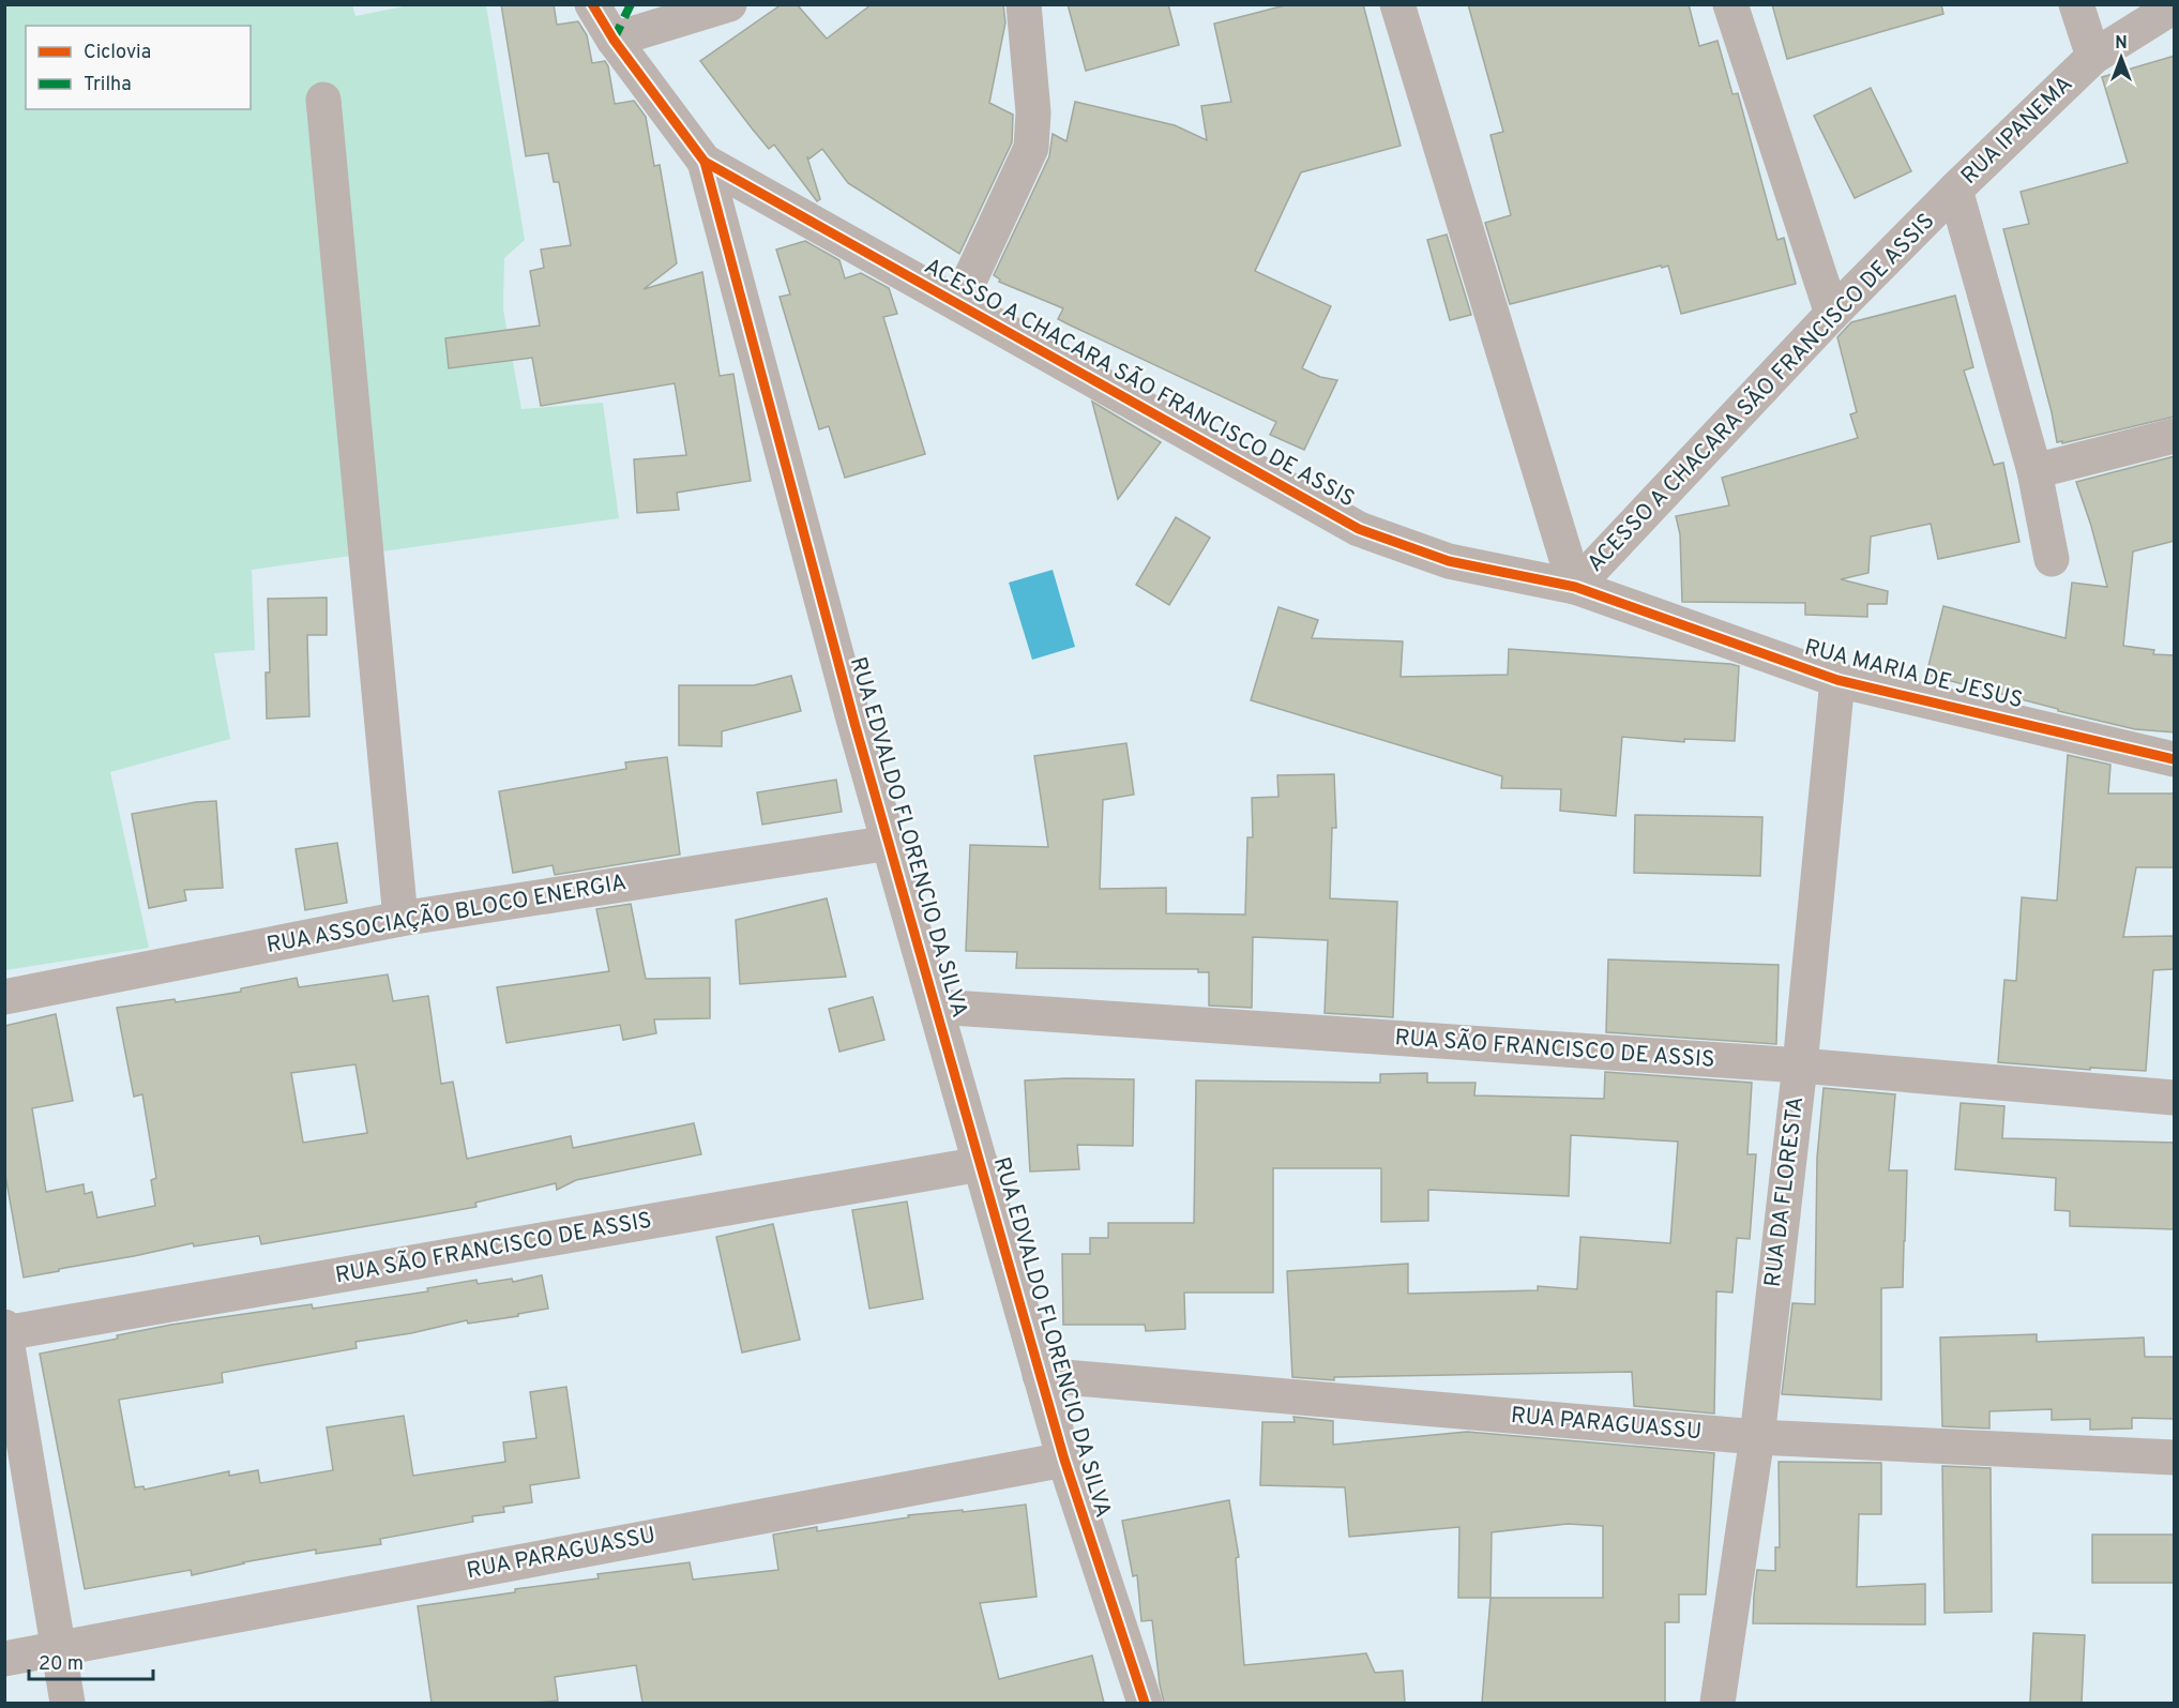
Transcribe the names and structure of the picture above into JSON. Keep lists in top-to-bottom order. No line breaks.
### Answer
{"streets":{"street":["RUA IPANEMA","ACESSO A CHACARA SÃO FRANCISCO DE ASSIS","RUA MARIA DE JESUS","RUA EDVALDO FLORENCIO DA SILVA","RUA ASSOCIAÇÃO BLOCO ENERGIA","RUA SÃO FRANCISCO DE ASSIS","RUA DA FLORESTA","RUA PARAGUASSU"]},"crossings":[["RUA IPANEMA","ACESSO A CHACARA SÃO FRANCISCO DE ASSIS"],["ACESSO A CHACARA SÃO FRANCISCO DE ASSIS","RUA MARIA DE JESUS"],["ACESSO A CHACARA SÃO FRANCISCO DE ASSIS","RUA EDVALDO FLORENCIO DA SILVA"],["RUA MARIA DE JESUS","RUA DA FLORESTA"],["RUA EDVALDO FLORENCIO DA SILVA","RUA ASSOCIAÇÃO BLOCO ENERGIA"],["RUA EDVALDO FLORENCIO DA SILVA","RUA SÃO FRANCISCO DE ASSIS"],["RUA EDVALDO FLORENCIO DA SILVA","RUA PARAGUASSU"],["RUA SÃO FRANCISCO DE ASSIS","RUA DA FLORESTA"],["RUA DA FLORESTA","RUA PARAGUASSU"]],"legend":["Ciclovia","Trilha"],"scale_bar":"20 m","north":"top"}
